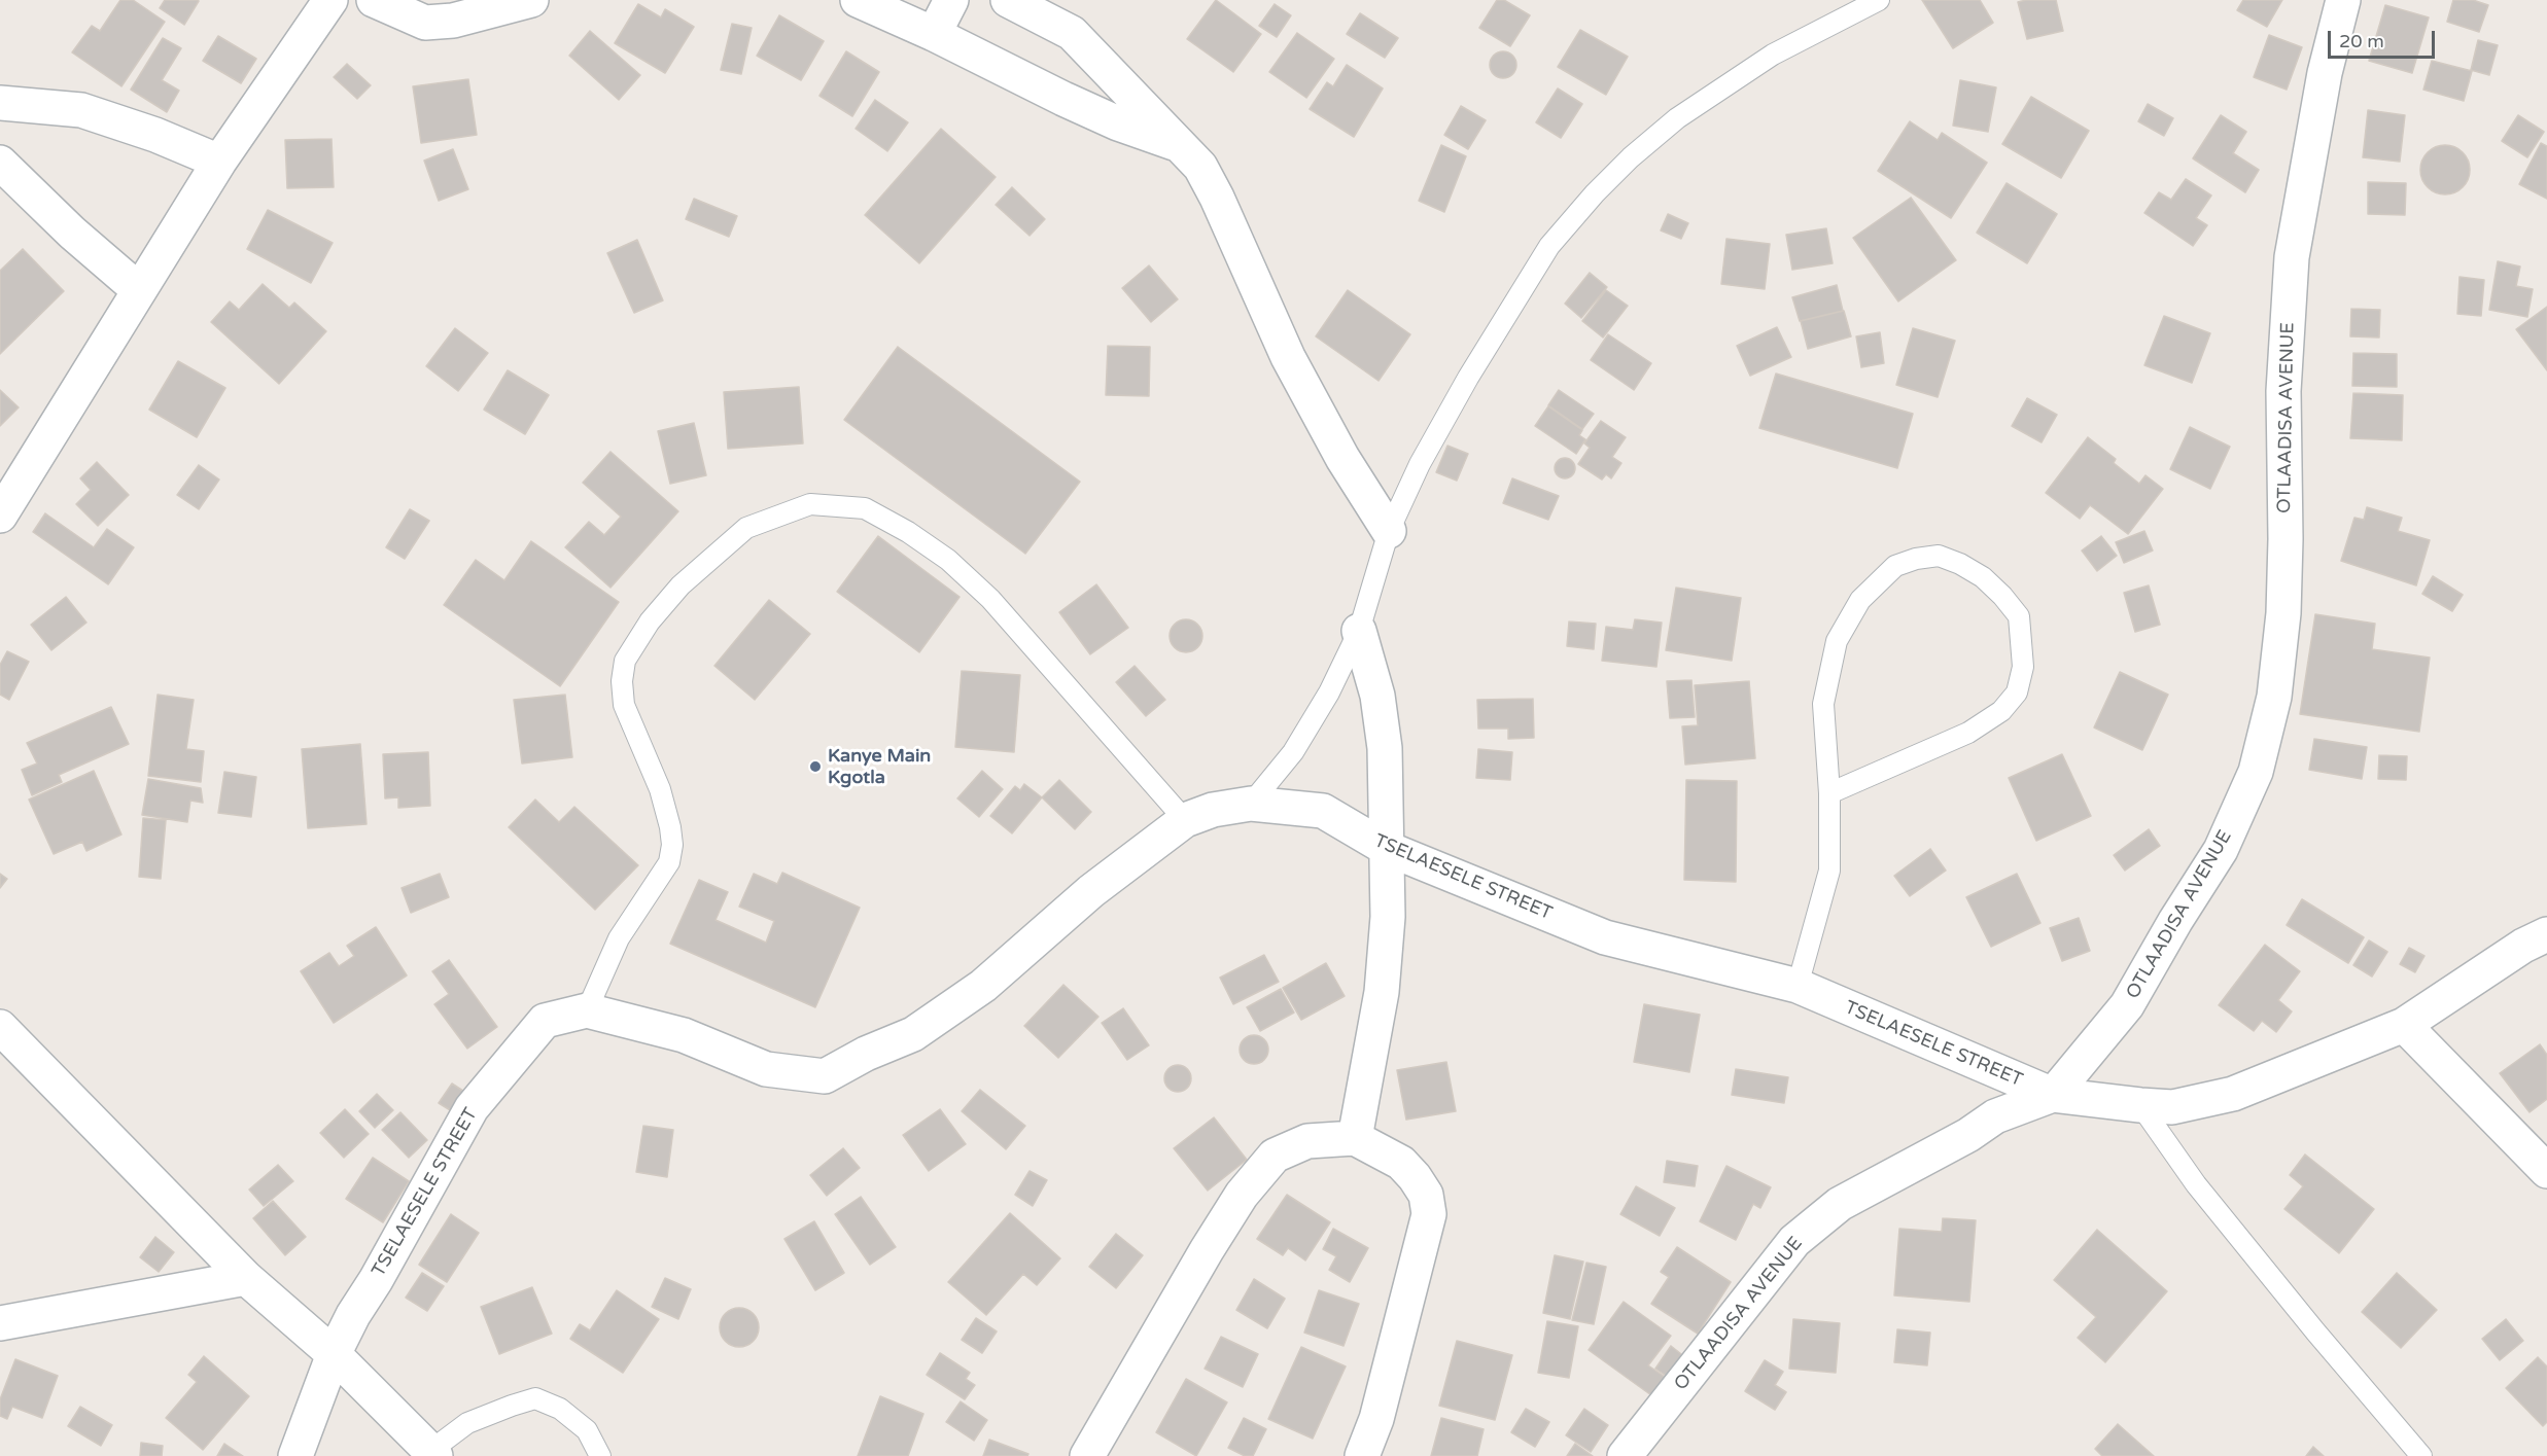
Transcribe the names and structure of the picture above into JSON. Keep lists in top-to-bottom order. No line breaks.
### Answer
{"streets":{"street":["OTLAADISA AVENUE","TSELAESELE STREET"]},"crossings":[["OTLAADISA AVENUE","TSELAESELE STREET"]],"places":["Kanye Main Kgotla"],"scale_bar":"20 m"}
